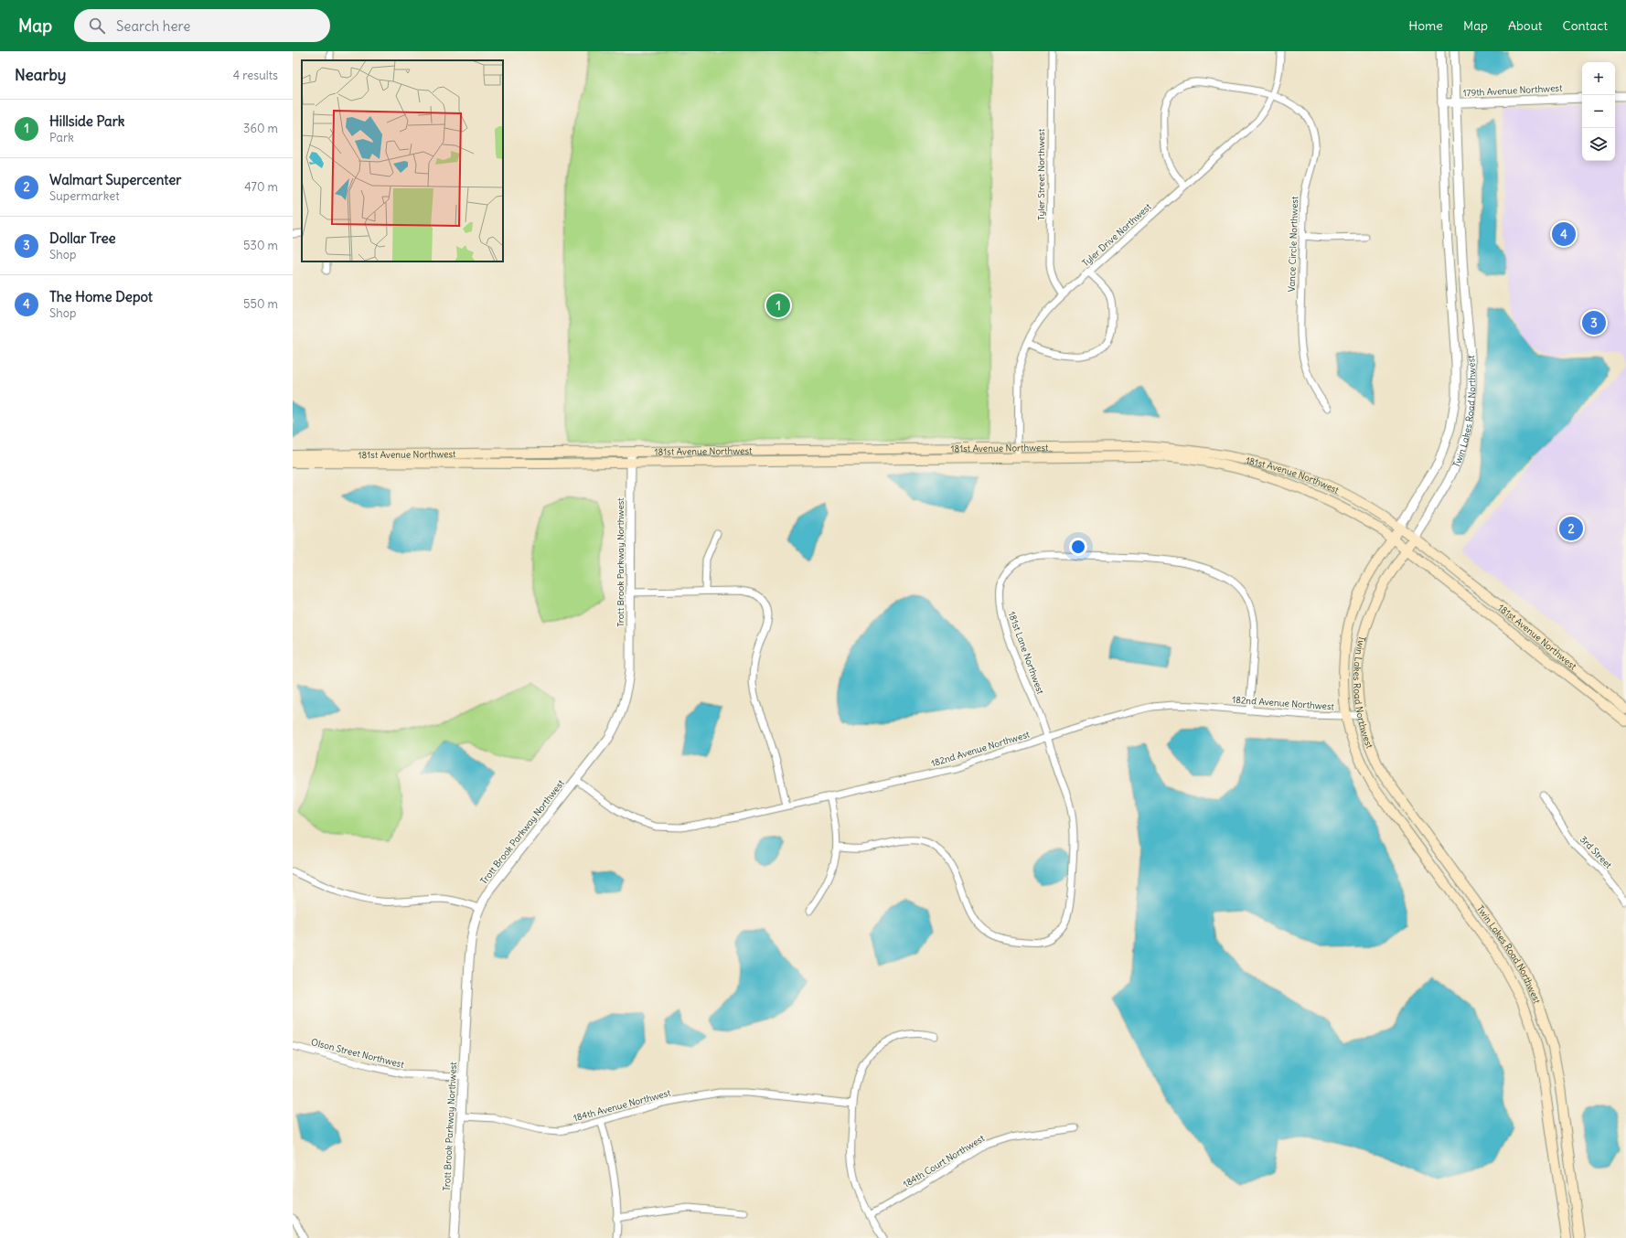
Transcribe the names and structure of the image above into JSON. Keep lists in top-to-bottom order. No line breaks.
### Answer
{"streets":{"main road":["Twin Lakes Road Northwest","181st Avenue Northwest"],"street":["179th Avenue Northwest","Tyler Street Northwest","Tyler Drive Northwest","Vance Circle Northwest","Trott Brook Parkway Northwest","181st Lane Northwest","182nd Avenue Northwest","3rd Street","Olson Street Northwest","184th Avenue Northwest","184th Court Northwest"]},"crossings":[["179th Avenue Northwest","Twin Lakes Road Northwest"],["Tyler Street Northwest","Tyler Drive Northwest"],["Tyler Drive Northwest","Vance Circle Northwest"],["Tyler Drive Northwest","181st Avenue Northwest"],["Twin Lakes Road Northwest","181st Avenue Northwest"],["Twin Lakes Road Northwest","182nd Avenue Northwest"],["181st Avenue Northwest","Trott Brook Parkway Northwest"],["Trott Brook Parkway Northwest","182nd Avenue Northwest"],["Trott Brook Parkway Northwest","Olson Street Northwest"],["Trott Brook Parkway Northwest","184th Avenue Northwest"],["181st Lane Northwest","182nd Avenue Northwest"]],"page":{"header":"Map","search":"Search here","nav":["Home","Map","About","Contact"],"heading":["Nearby","4 results"],"map_buttons":["+","−"],"list":[{"mark":"1","name":"Hillside Park","note":"Park","value":"360 m"},{"mark":"2","name":"Walmart Supercenter","note":"Supermarket","value":"470 m"},{"mark":"3","name":"Dollar Tree","note":"Shop","value":"530 m"},{"mark":"4","name":"The Home Depot","note":"Shop","value":"550 m"}],"pins":["4","1","3","2"]}}
